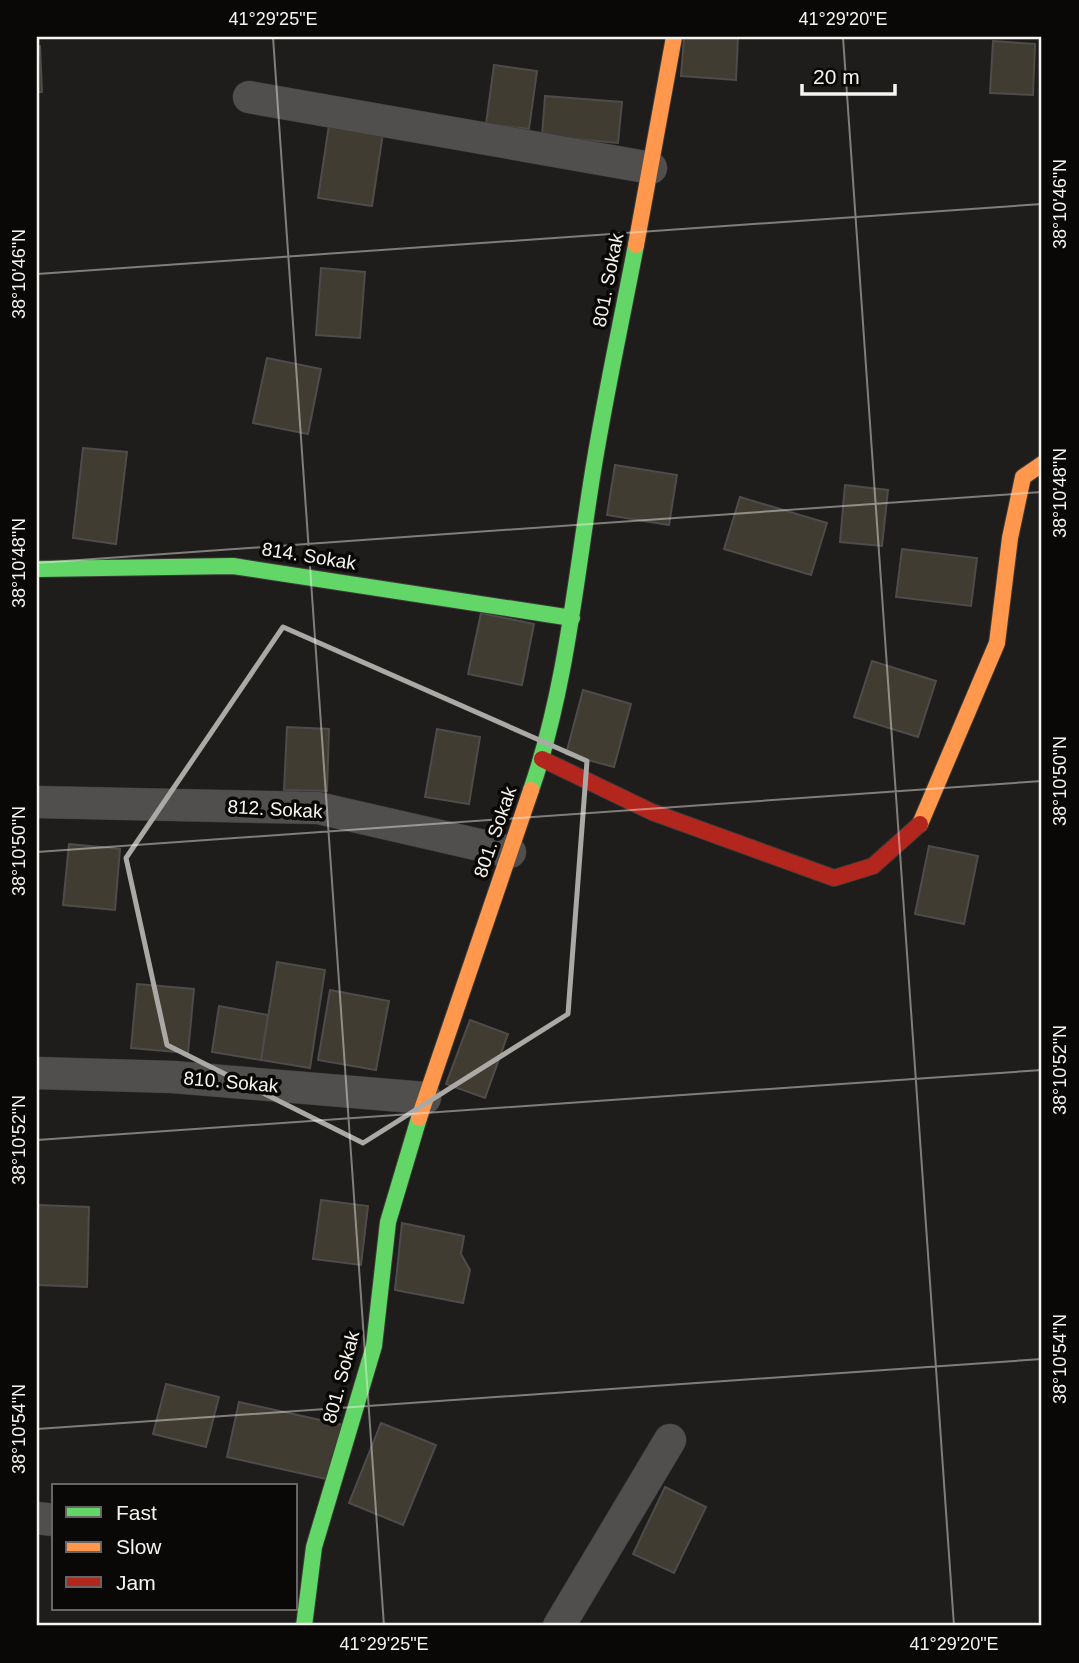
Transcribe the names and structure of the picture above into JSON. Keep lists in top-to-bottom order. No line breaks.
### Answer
{"streets":{"street":["801. Sokak","814. Sokak","812. Sokak","810. Sokak"]},"crossings":[["801. Sokak","814. Sokak"],["801. Sokak","812. Sokak"],["801. Sokak","810. Sokak"]],"legend":["Fast","Slow","Jam"],"scale_bar":"20 m","coordinates":["41°29'25\"E","41°29'20\"E","38°10'46\"N","38°10'48\"N","38°10'50\"N","38°10'52\"N","38°10'54\"N"]}
